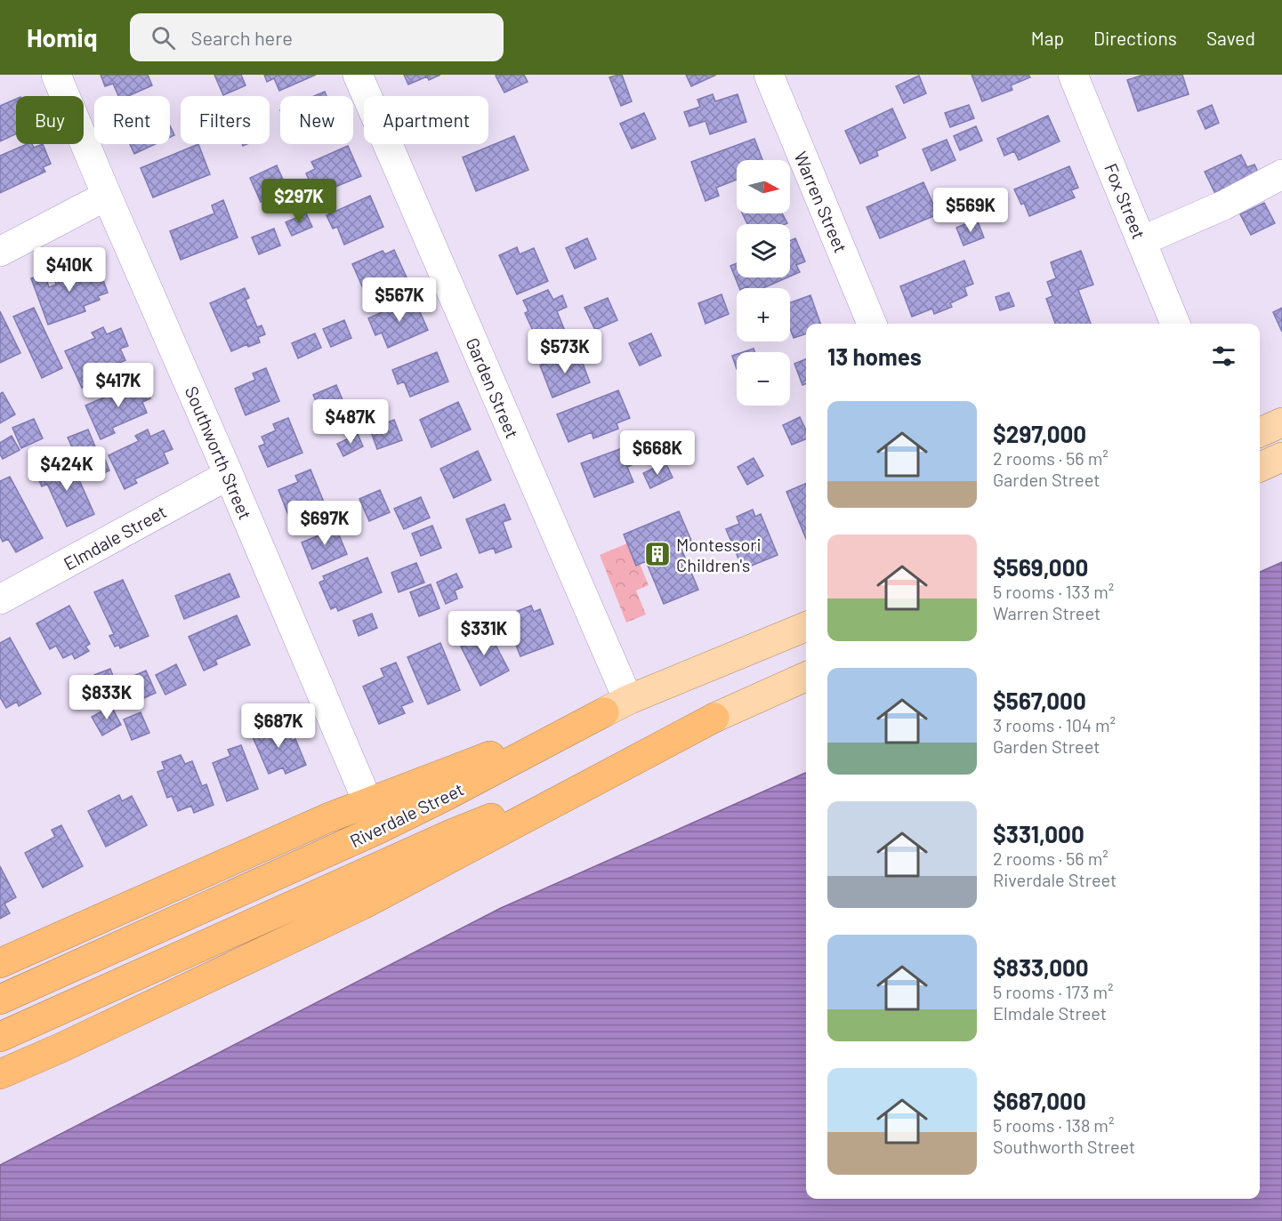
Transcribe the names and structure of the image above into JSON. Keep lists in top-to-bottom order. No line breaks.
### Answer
{"streets":{"highway":["Riverdale Street"],"street":["Fox Street","Warren Street","Garden Street","Southworth Street","Elmdale Street"]},"crossings":[["Garden Street","Riverdale Street"],["Southworth Street","Elmdale Street"]],"places":{"building":["Montessori Children's"]},"north":"right","page":{"header":"Homiq","search":"Search here","nav":["Map","Directions","Saved"],"chip":["Buy","Rent","Filters","New","Apartment"],"map_buttons":["+","−"],"price":["$297K","$569K","$410K","$567K","$573K","$417K","$487K","$668K","$424K","$697K","$331K","$833K","$687K"],"heading":"13 homes","list":[{"name":"$297,000","note":"2 rooms · 56 m² · Garden Street"},{"name":"$569,000","note":"5 rooms · 133 m² · Warren Street"},{"name":"$567,000","note":"3 rooms · 104 m² · Garden Street"},{"name":"$331,000","note":"2 rooms · 56 m² · Riverdale Street"},{"name":"$833,000","note":"5 rooms · 173 m² · Elmdale Street"},{"name":"$687,000","note":"5 rooms · 138 m² · Southworth Street"}]}}
